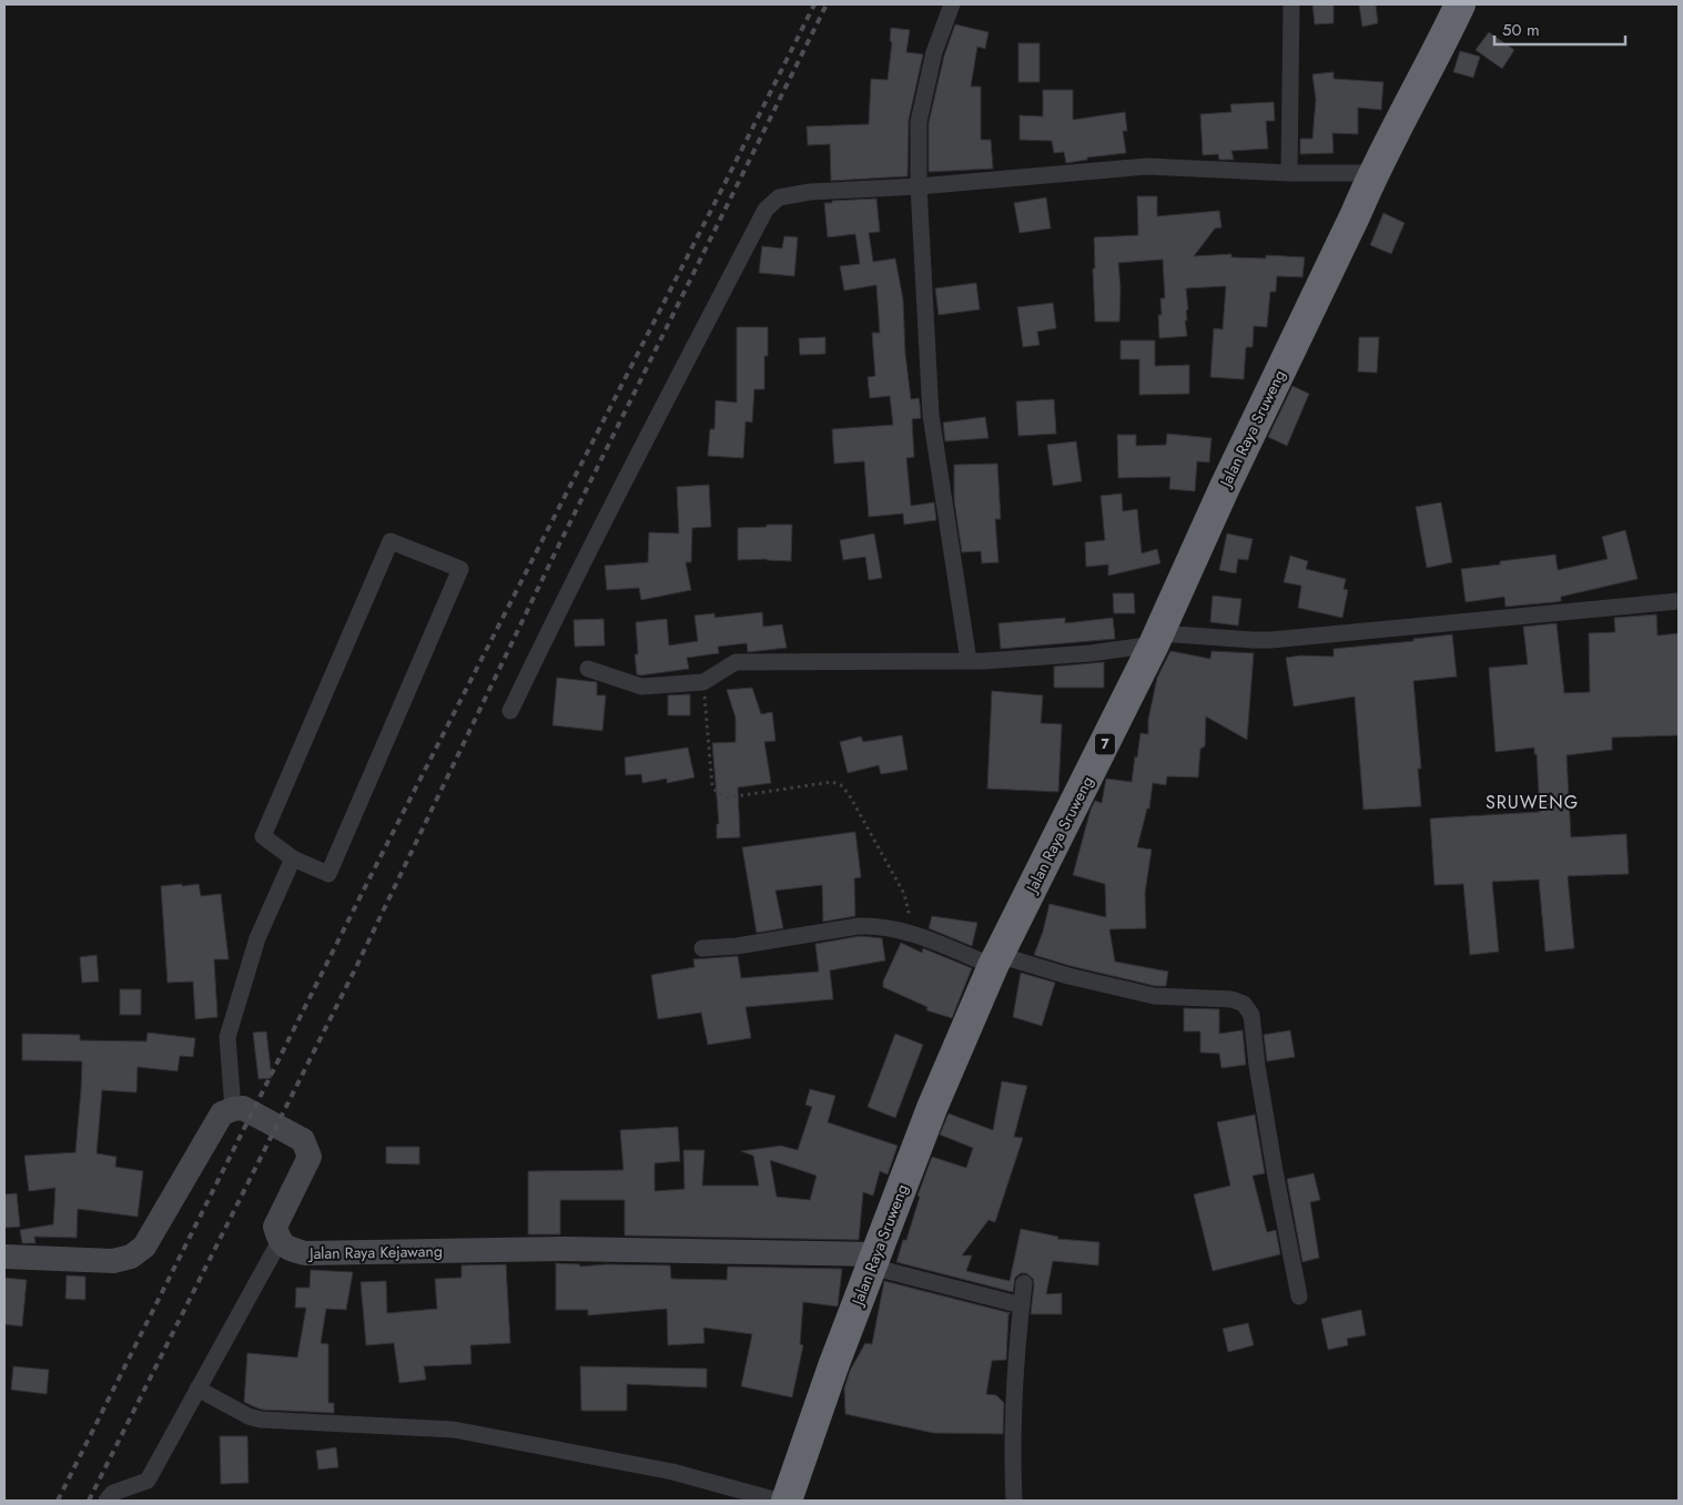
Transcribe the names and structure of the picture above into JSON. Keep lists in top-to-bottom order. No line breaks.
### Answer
{"streets":{"highway":["Jalan Raya Sruweng","7"],"street":["Jalan Raya Kejawang"]},"crossings":[["Jalan Raya Sruweng","Jalan Raya Kejawang"]],"districts":["SRUWENG"],"scale_bar":"50 m"}
